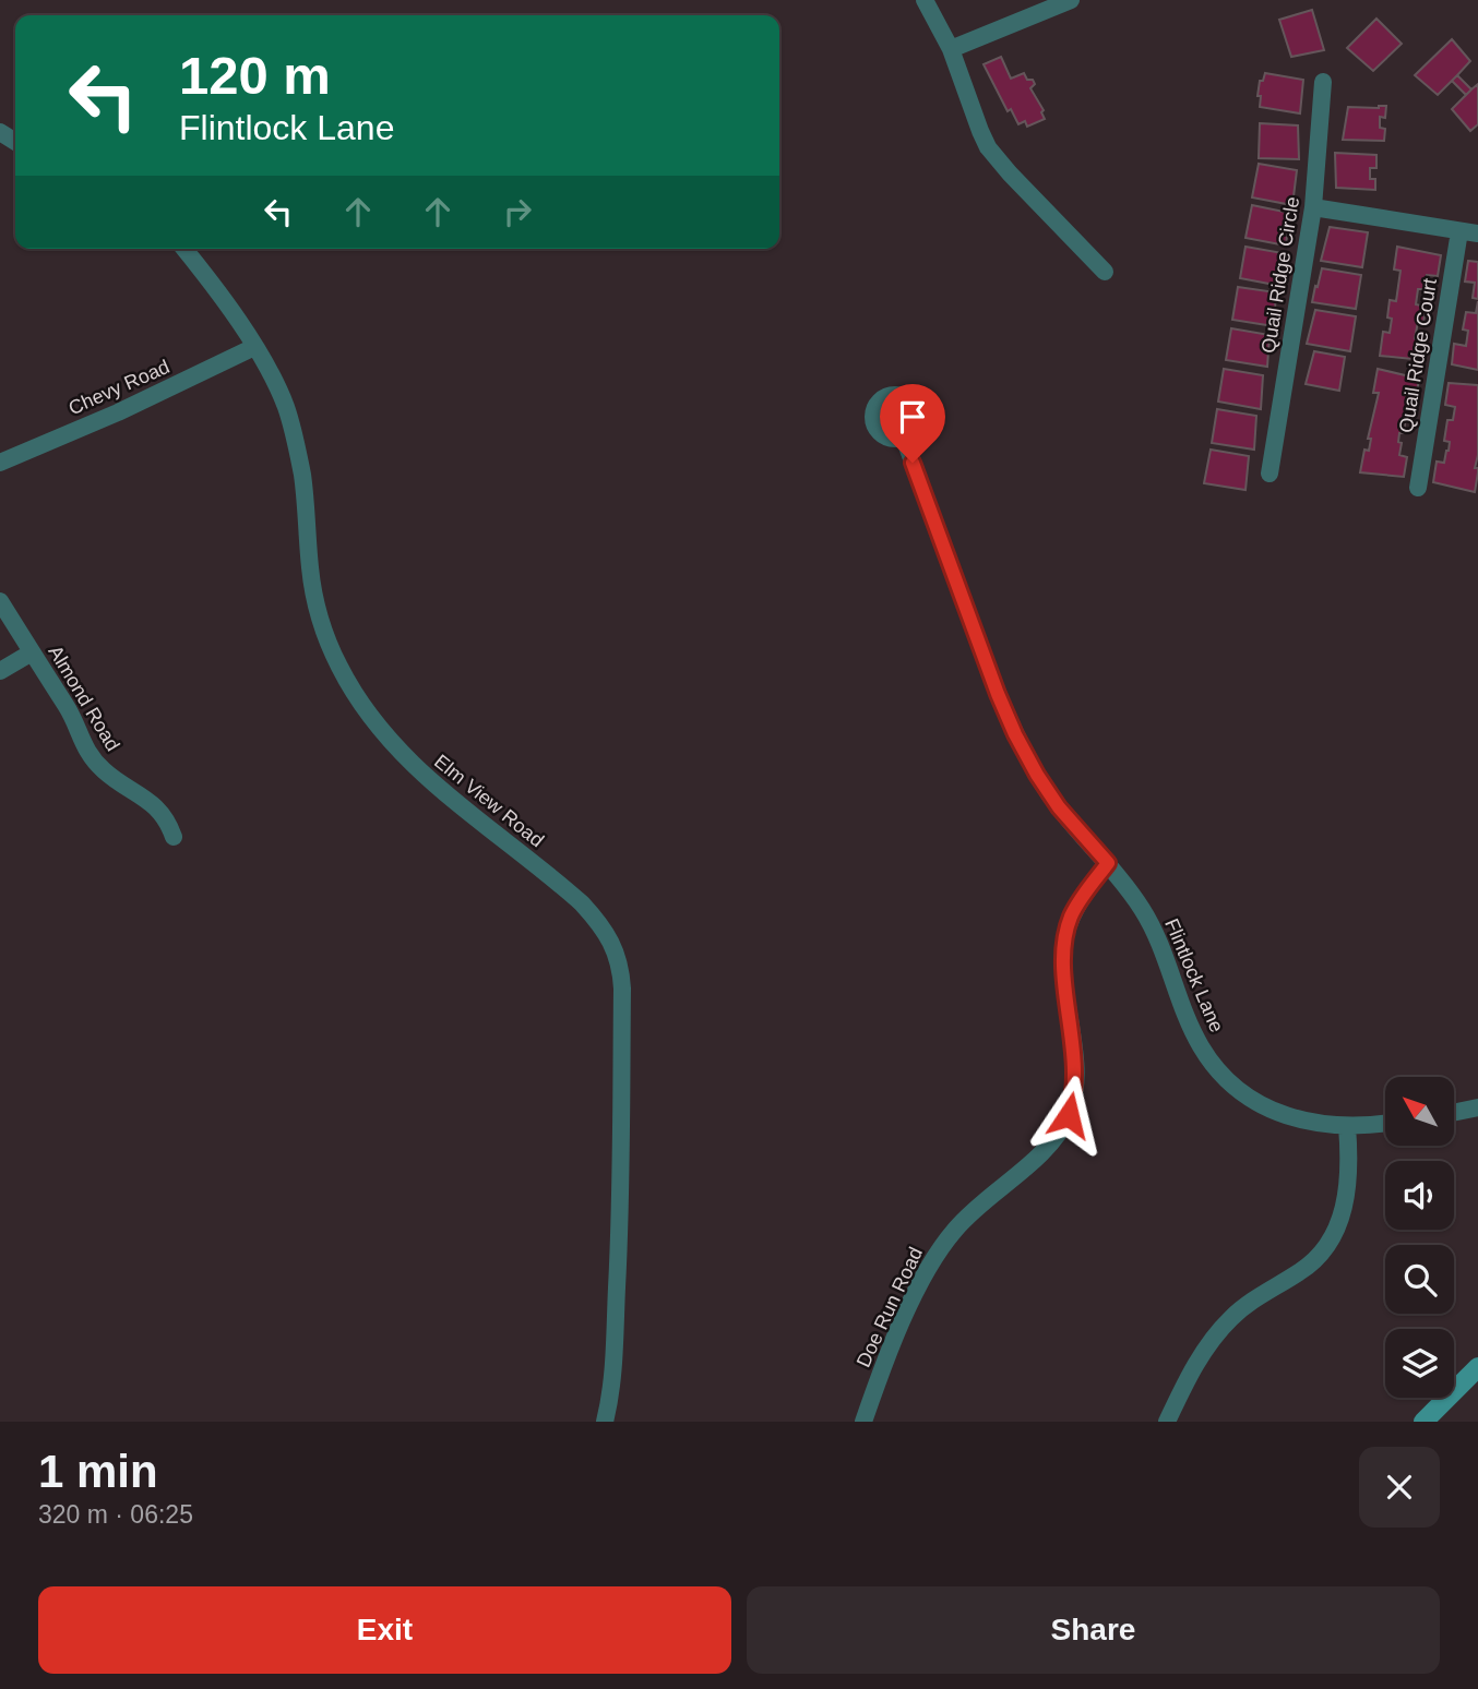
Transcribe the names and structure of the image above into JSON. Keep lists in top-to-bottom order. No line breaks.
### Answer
{"streets":{"street":["Quail Ridge Circle","Quail Ridge Court","Chevy Road","Almond Road","Elm View Road","Flintlock Lane","Doe Run Road"]},"crossings":[["Chevy Road","Elm View Road"],["Flintlock Lane","Doe Run Road"]],"north":"top left","page":{"turn":["120 m","Flintlock Lane"],"heading":["1 min","320 m · 06:25"],"buttons":["Exit","Share"]}}
